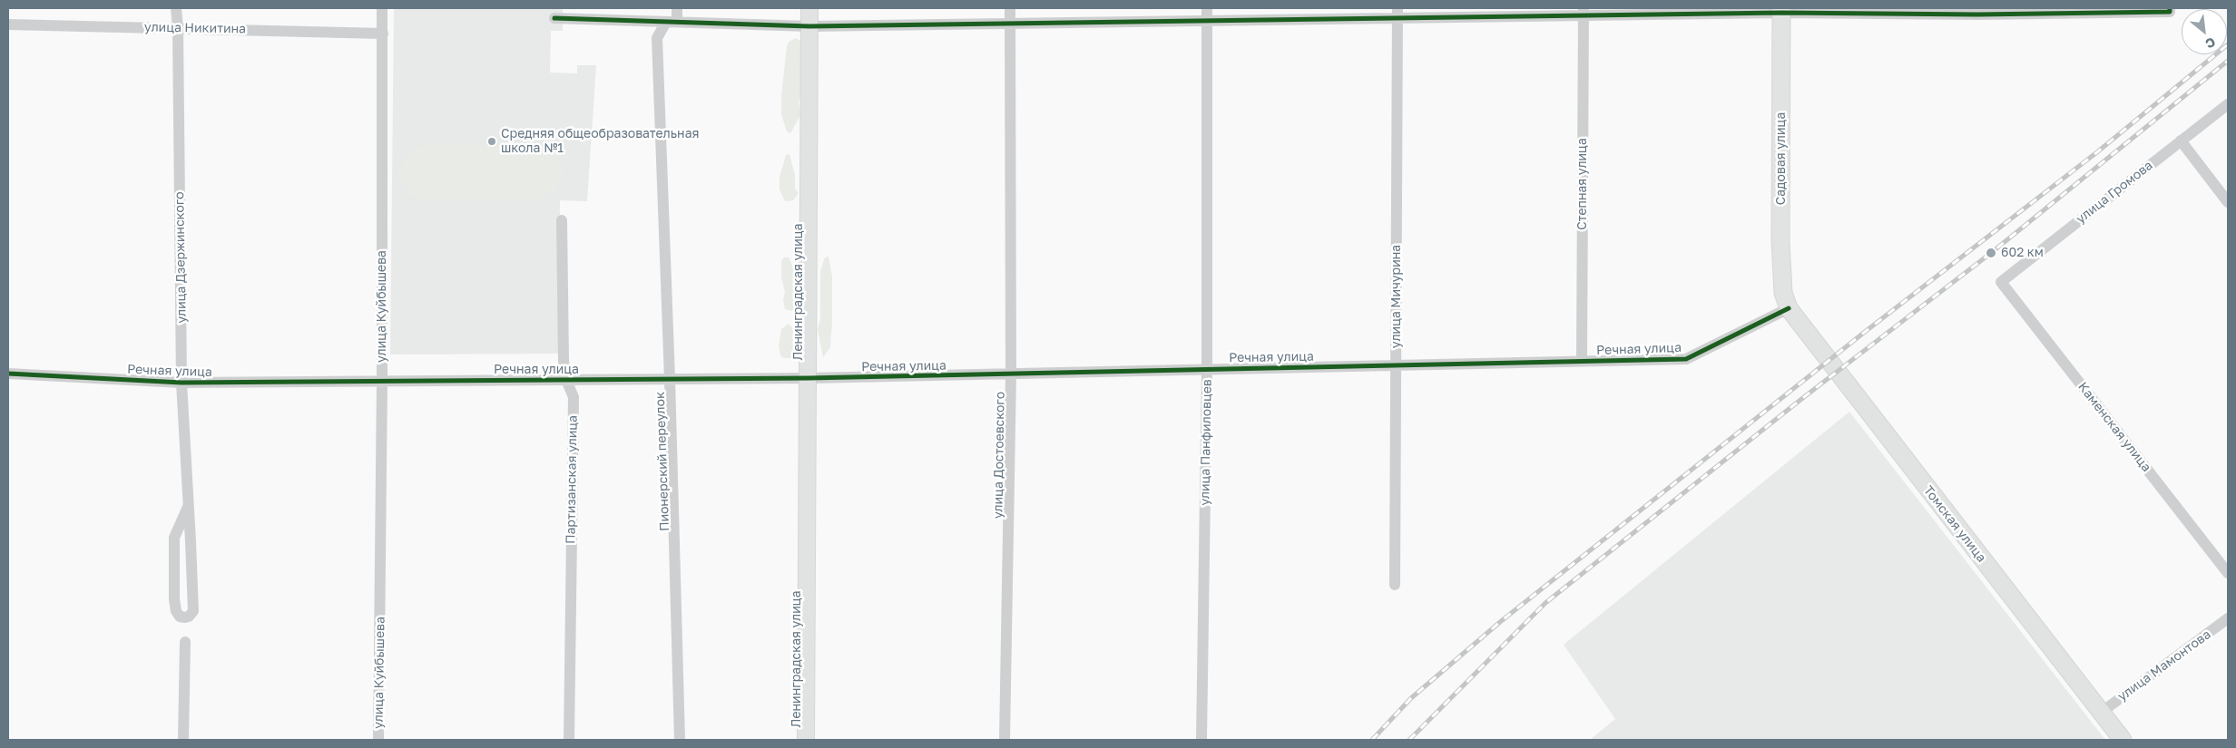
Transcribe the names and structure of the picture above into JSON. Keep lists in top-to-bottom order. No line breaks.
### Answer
{"streets":{"main road":["Садовая улица","Томская улица"],"street":["улица Никитина","Степная улица","улица Громова","улица Дзержинского","Ленинградская улица","улица Мичурина","улица Куйбышева","Речная улица","Каменская улица","улица Панфиловцев","улица Достоевского","Пионерский переулок","Партизанская улица","улица Мамонтова"]},"crossings":[["улица Никитина","улица Дзержинского"],["улица Никитина","улица Куйбышева"],["Садовая улица","Речная улица"],["Садовая улица","Томская улица"],["Степная улица","Речная улица"],["улица Громова","Каменская улица"],["улица Дзержинского","Речная улица"],["Ленинградская улица","Речная улица"],["улица Мичурина","Речная улица"],["улица Куйбышева","Речная улица"],["Речная улица","улица Панфиловцев"],["Речная улица","улица Достоевского"],["Речная улица","Пионерский переулок"],["Речная улица","Партизанская улица"],["Речная улица","Томская улица"],["Томская улица","улица Мамонтова"]],"places":["Средняя общеобразовательная школа №1","602 км"],"north":"bottom right"}
